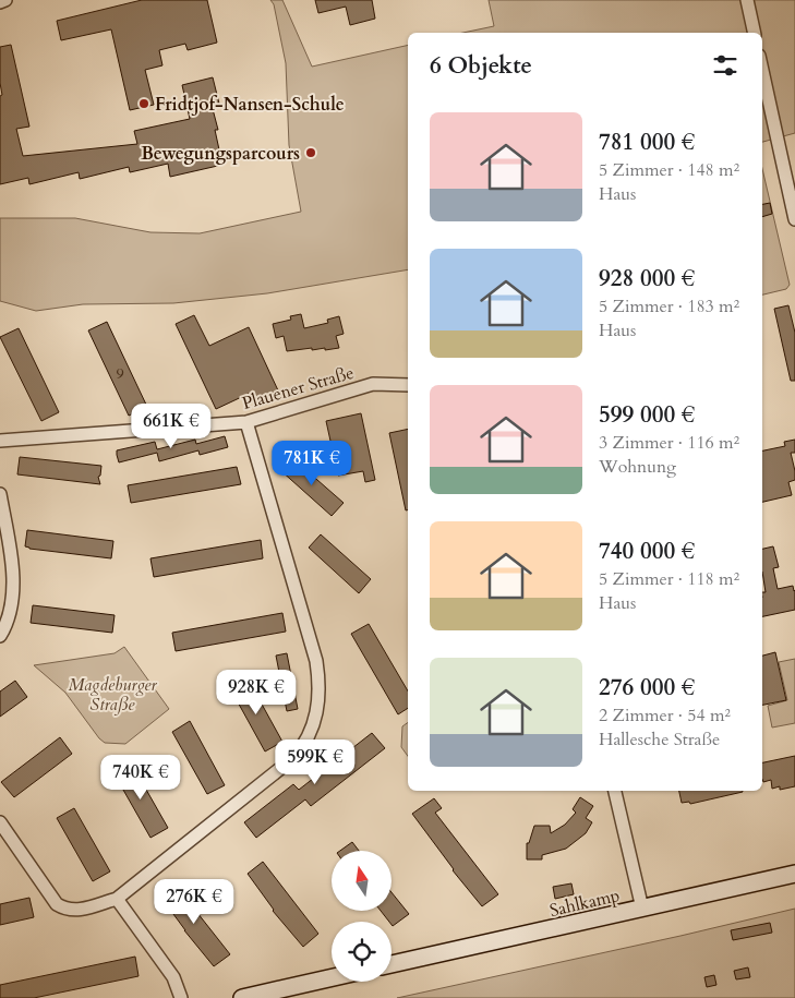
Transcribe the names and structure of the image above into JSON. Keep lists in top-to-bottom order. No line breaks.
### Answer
{"streets":{"street":["Plauener Straße","Sahlkamp"]},"parks":["Magdeburger Straße"],"places":["Fridtjof-Nansen-Schule","Bewegungsparcours"],"house_numbers":["9"],"north":"top","page":{"heading":"6 Objekte","list":[{"name":"781 000 €","note":"5 Zimmer · 148 m² · Haus"},{"name":"928 000 €","note":"5 Zimmer · 183 m² · Haus"},{"name":"599 000 €","note":"3 Zimmer · 116 m² · Wohnung"},{"name":"740 000 €","note":"5 Zimmer · 118 m² · Haus"},{"name":"276 000 €","note":"2 Zimmer · 54 m² · Hallesche Straße"}],"price":["661K €","781K €","928K €","599K €","740K €","276K €"]}}
